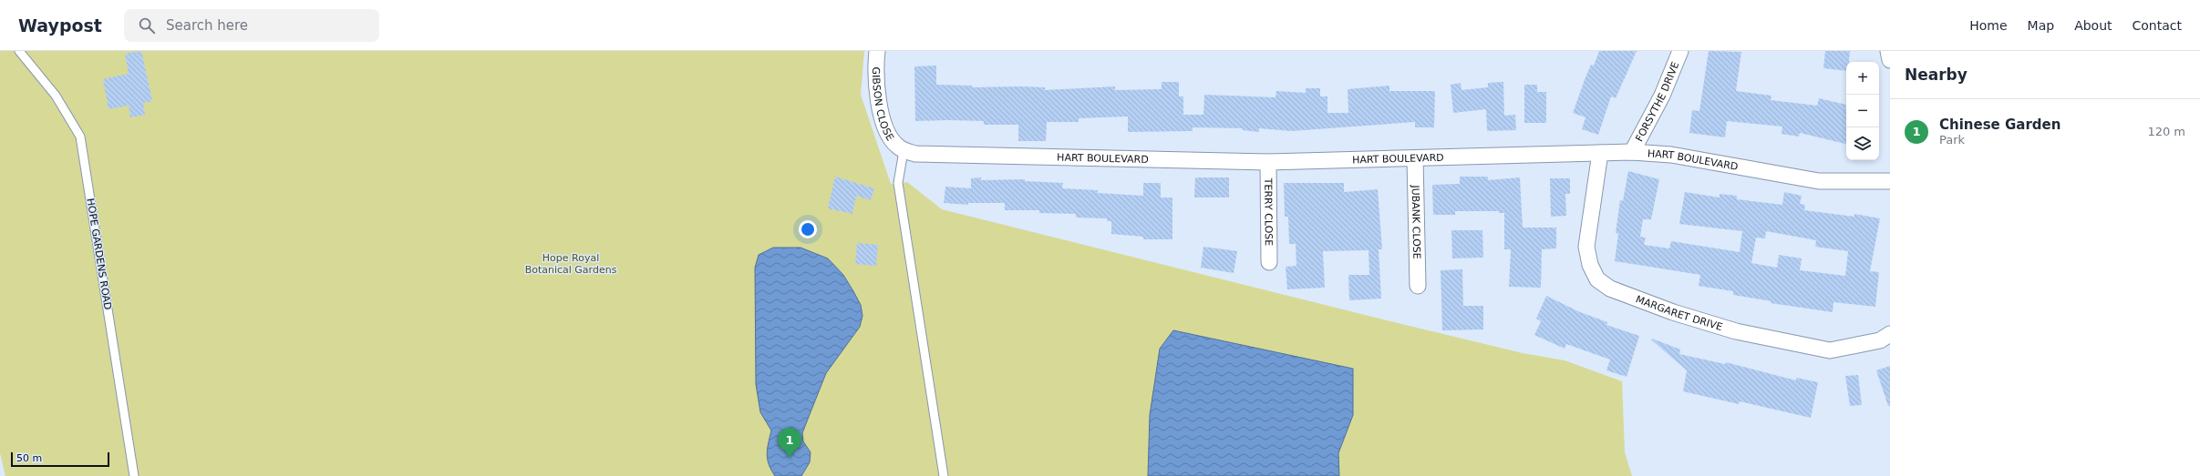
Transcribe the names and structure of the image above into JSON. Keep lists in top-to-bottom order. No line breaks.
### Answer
{"streets":{"street":["FORSYTHE DRIVE","GIBSON CLOSE","HART BOULEVARD","TERRY CLOSE","JUBANK CLOSE","MARGARET DRIVE"],"lane":["HOPE GARDENS ROAD"]},"crossings":[["FORSYTHE DRIVE","HART BOULEVARD"],["GIBSON CLOSE","HART BOULEVARD"],["HART BOULEVARD","TERRY CLOSE"],["HART BOULEVARD","JUBANK CLOSE"],["HART BOULEVARD","MARGARET DRIVE"]],"parks":["Hope Royal Botanical Gardens"],"scale_bar":"50 m","page":{"header":"Waypost","search":"Search here","nav":["Home","Map","About","Contact"],"heading":"Nearby","map_buttons":["+","−"],"list":[{"mark":"1","name":"Chinese Garden","note":"Park","value":"120 m"}],"pins":"1","scale":"50 m"}}
